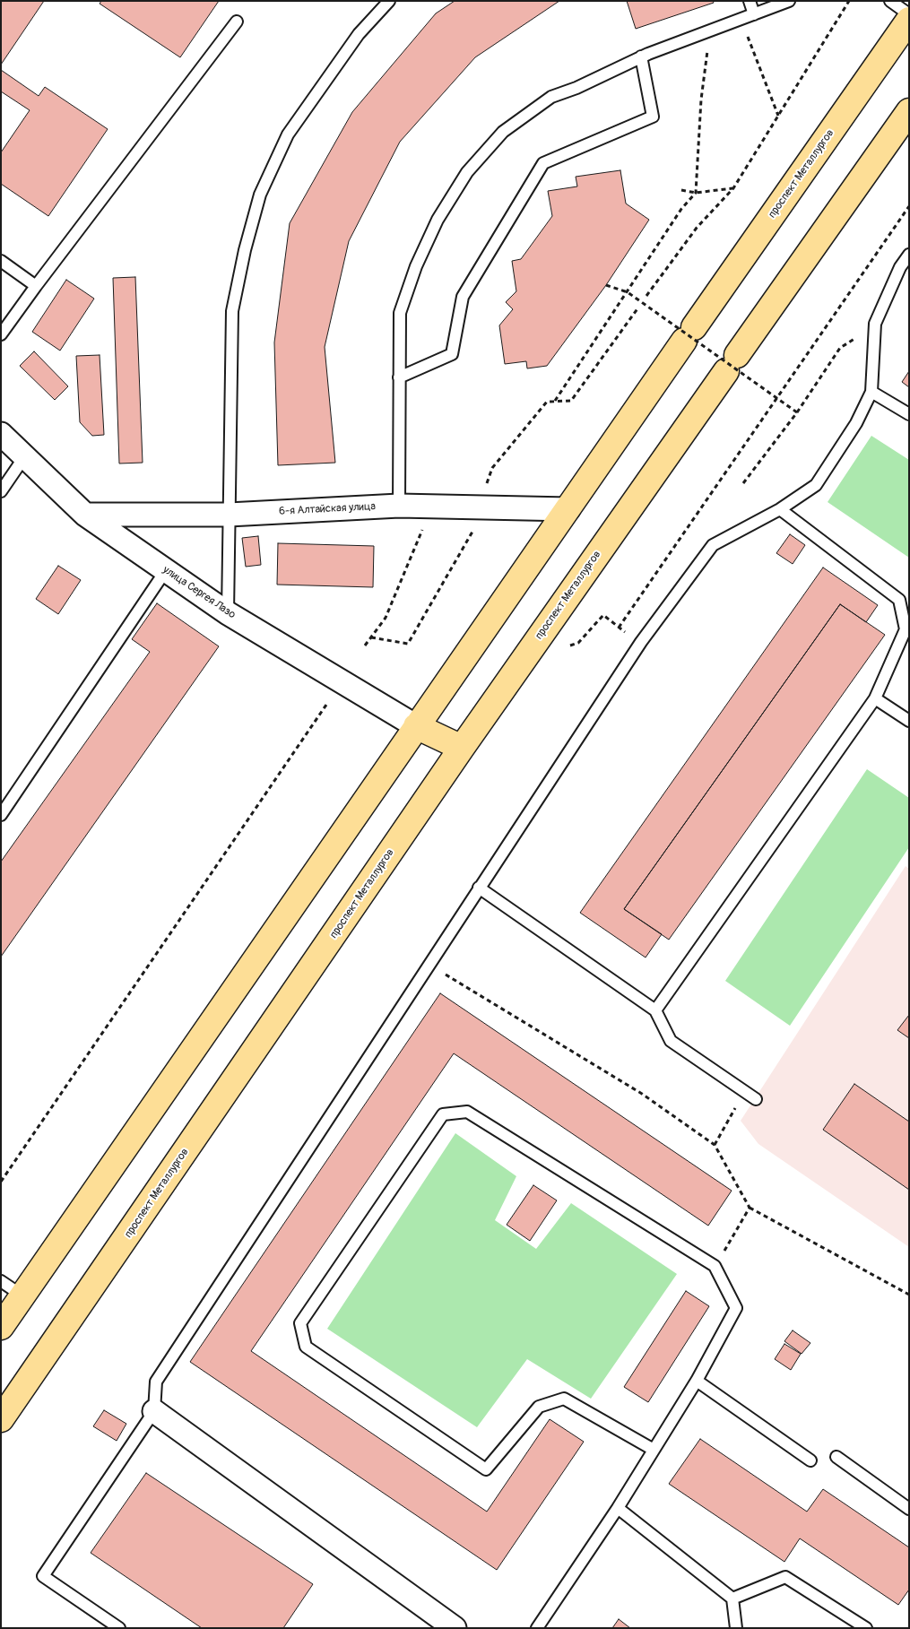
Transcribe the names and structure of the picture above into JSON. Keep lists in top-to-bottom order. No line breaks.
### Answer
{"streets":{"main road":["проспект Металлургов"],"street":["6-я Алтайская улица","улица Сергея Лазо"]},"crossings":[["проспект Металлургов","6-я Алтайская улица"],["проспект Металлургов","улица Сергея Лазо"],["6-я Алтайская улица","улица Сергея Лазо"]]}
